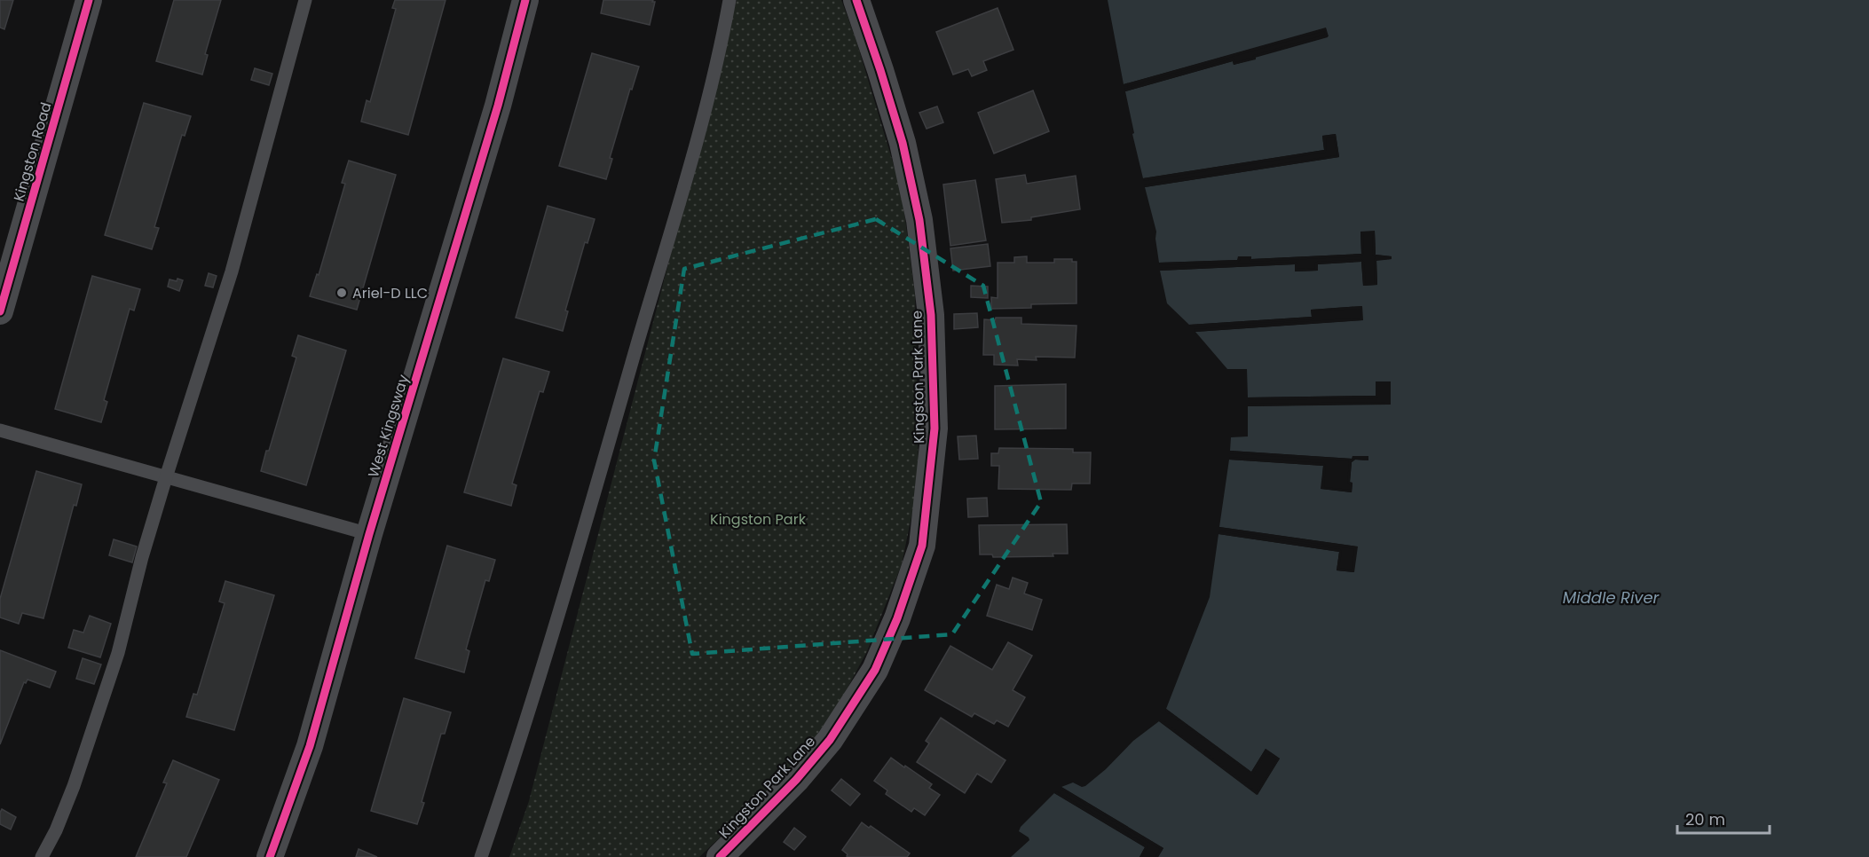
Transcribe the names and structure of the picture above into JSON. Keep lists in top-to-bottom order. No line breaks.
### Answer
{"streets":{"street":["Kingston Road","Kingston Park Lane","West Kingsway"]},"water":["Middle River"],"parks":["Kingston Park"],"places":["Ariel-D LLC"],"scale_bar":"20 m"}
